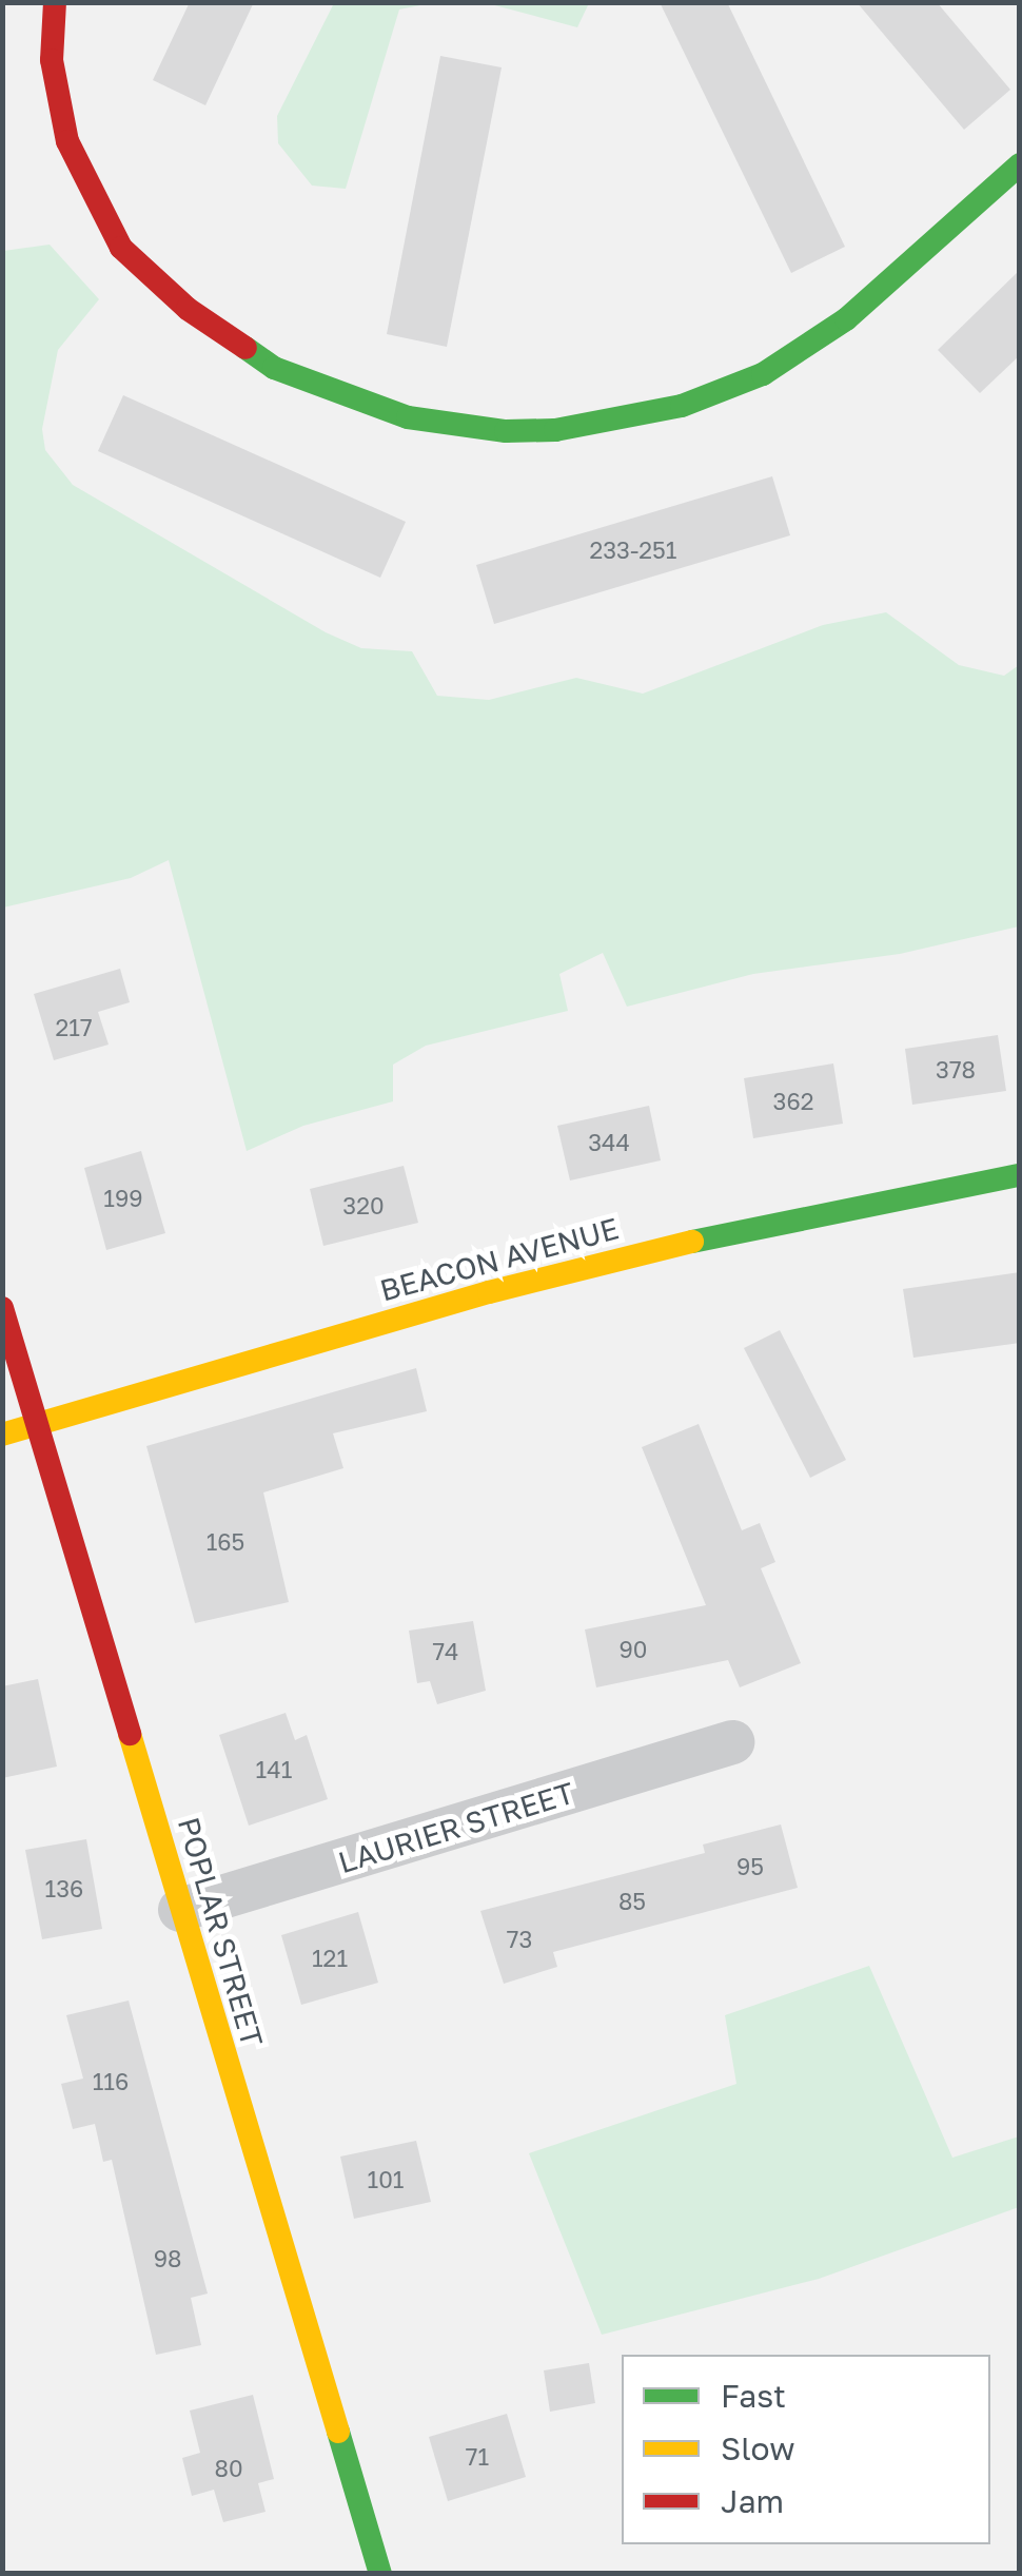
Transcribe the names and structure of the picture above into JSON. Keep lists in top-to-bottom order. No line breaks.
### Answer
{"streets":{"street":["BEACON AVENUE","LAURIER STREET","POPLAR STREET"]},"crossings":[["BEACON AVENUE","POPLAR STREET"],["LAURIER STREET","POPLAR STREET"]],"house_numbers":["233-251","217","378","362","344","199","320","165","90","74","141","95","136","85","73","121","116","101","98","71","80"],"legend":["Fast","Slow","Jam"]}
